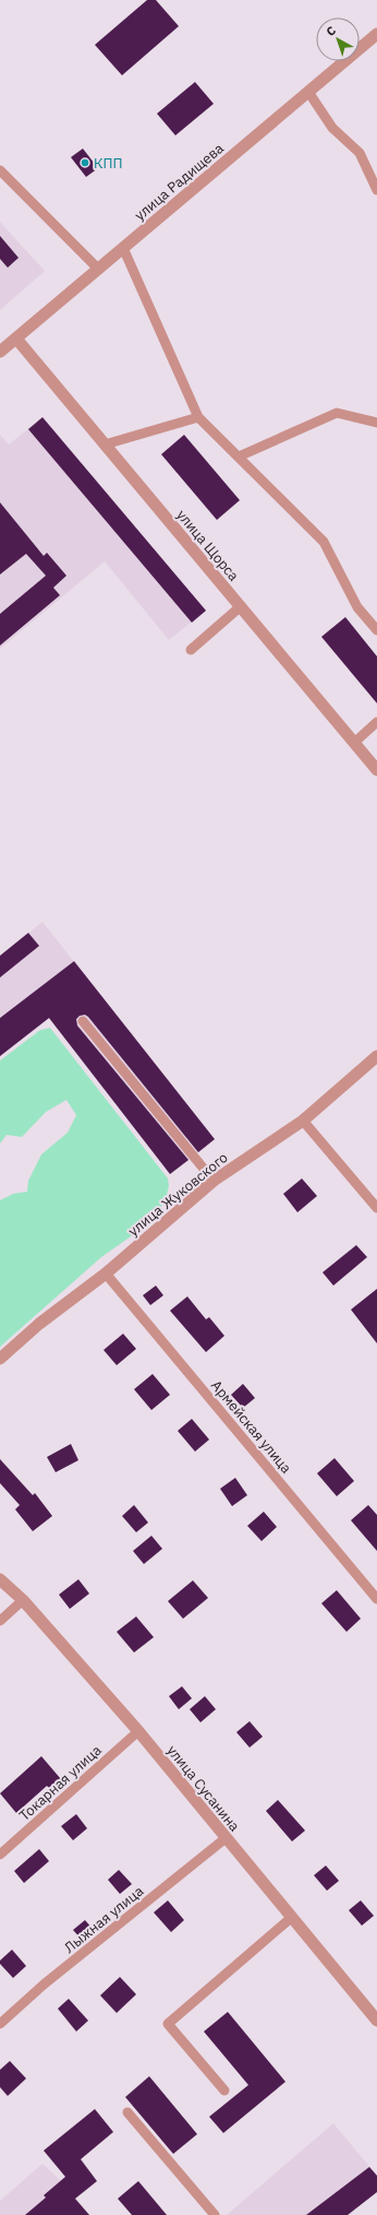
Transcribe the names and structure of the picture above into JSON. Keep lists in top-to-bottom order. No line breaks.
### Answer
{"streets":{"street":["улица Радищева","улица Щорса","улица Жуковского","улица Сусанина"],"lane":["Армейская улица","Токарная улица","Лыжная улица"]},"crossings":[["улица Радищева","улица Щорса"],["улица Жуковского","Армейская улица"],["Токарная улица","улица Сусанина"],["улица Сусанина","Лыжная улица"]],"places":["КПП"],"north":"top left"}
